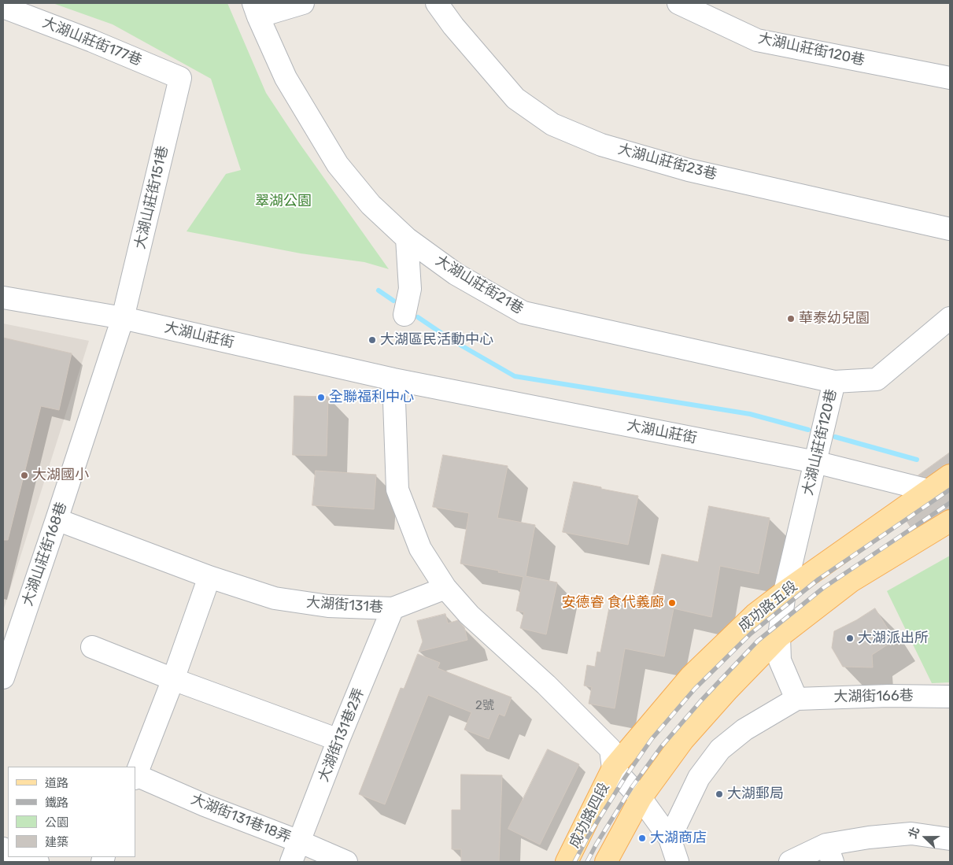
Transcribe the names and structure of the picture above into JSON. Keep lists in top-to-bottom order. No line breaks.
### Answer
{"streets":{"main road":["成功路五段","成功路四段"],"street":["大湖山莊街177巷","大湖山莊街120巷","大湖山莊街23巷","大湖山莊街151巷","大湖山莊街21巷","大湖山莊街","大湖山莊街168巷","大湖街131巷","大湖街166巷","大湖街131巷2弄","大湖街131巷18弄"]},"crossings":[["大湖山莊街177巷","大湖山莊街151巷"],["大湖山莊街120巷","大湖山莊街21巷"],["大湖山莊街120巷","大湖山莊街"],["大湖山莊街120巷","成功路五段"],["大湖山莊街120巷","大湖街166巷"],["大湖山莊街151巷","大湖山莊街"],["大湖山莊街151巷","大湖山莊街168巷"],["大湖山莊街","大湖山莊街168巷"],["大湖山莊街","成功路五段"],["大湖山莊街168巷","大湖街131巷"],["大湖街131巷","大湖街131巷2弄"],["大湖街131巷","大湖街131巷18弄"],["成功路五段","成功路四段"],["大湖街131巷2弄","大湖街131巷18弄"]],"parks":["翠湖公園"],"places":["華泰幼兒園","大湖區民活動中心","全聯福利中心","大湖國小","安德睿 食代義廊","大湖派出所","大湖郵局","大湖商店"],"house_numbers":["2號"],"legend":["道路","鐵路","公園","建築"],"north":"left"}
